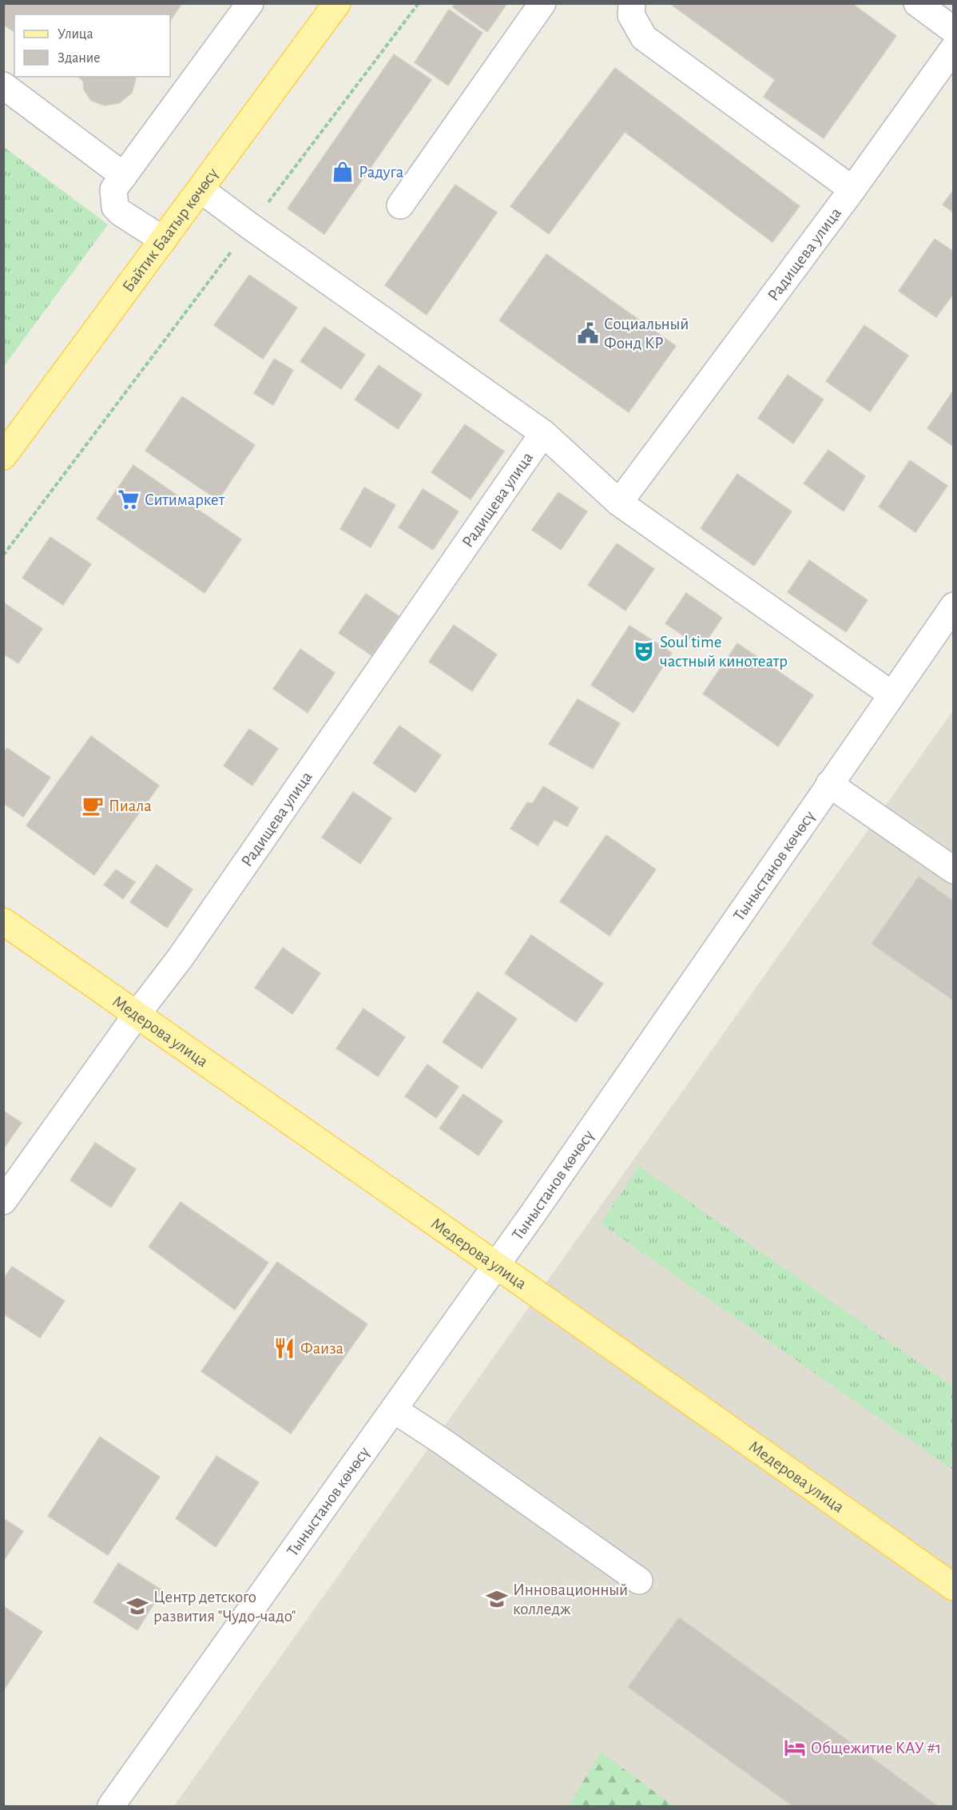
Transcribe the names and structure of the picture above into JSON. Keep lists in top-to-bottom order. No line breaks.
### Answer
{"streets":{"main road":["Байтик Баатыр көчөсү","Медерова улица"],"street":["Радищева улица","Тыныстанов көчөсү"]},"crossings":[["Радищева улица","Медерова улица"],["Тыныстанов көчөсү","Медерова улица"]],"places":{"shop":["Радуга"],"public building":["Социальный Фонд КР"],"supermarket":["Ситимаркет"],"theatre":["Soul time частный кинотеатр"],"cafe":["Пиала"],"restaurant":["Фаиза"],"school or university":["Инновационный колледж","Центр детского развития \"Чудо-чадо\""],"hotel":["Общежитие КАУ #1"]},"legend":["Улица","Здание"]}
